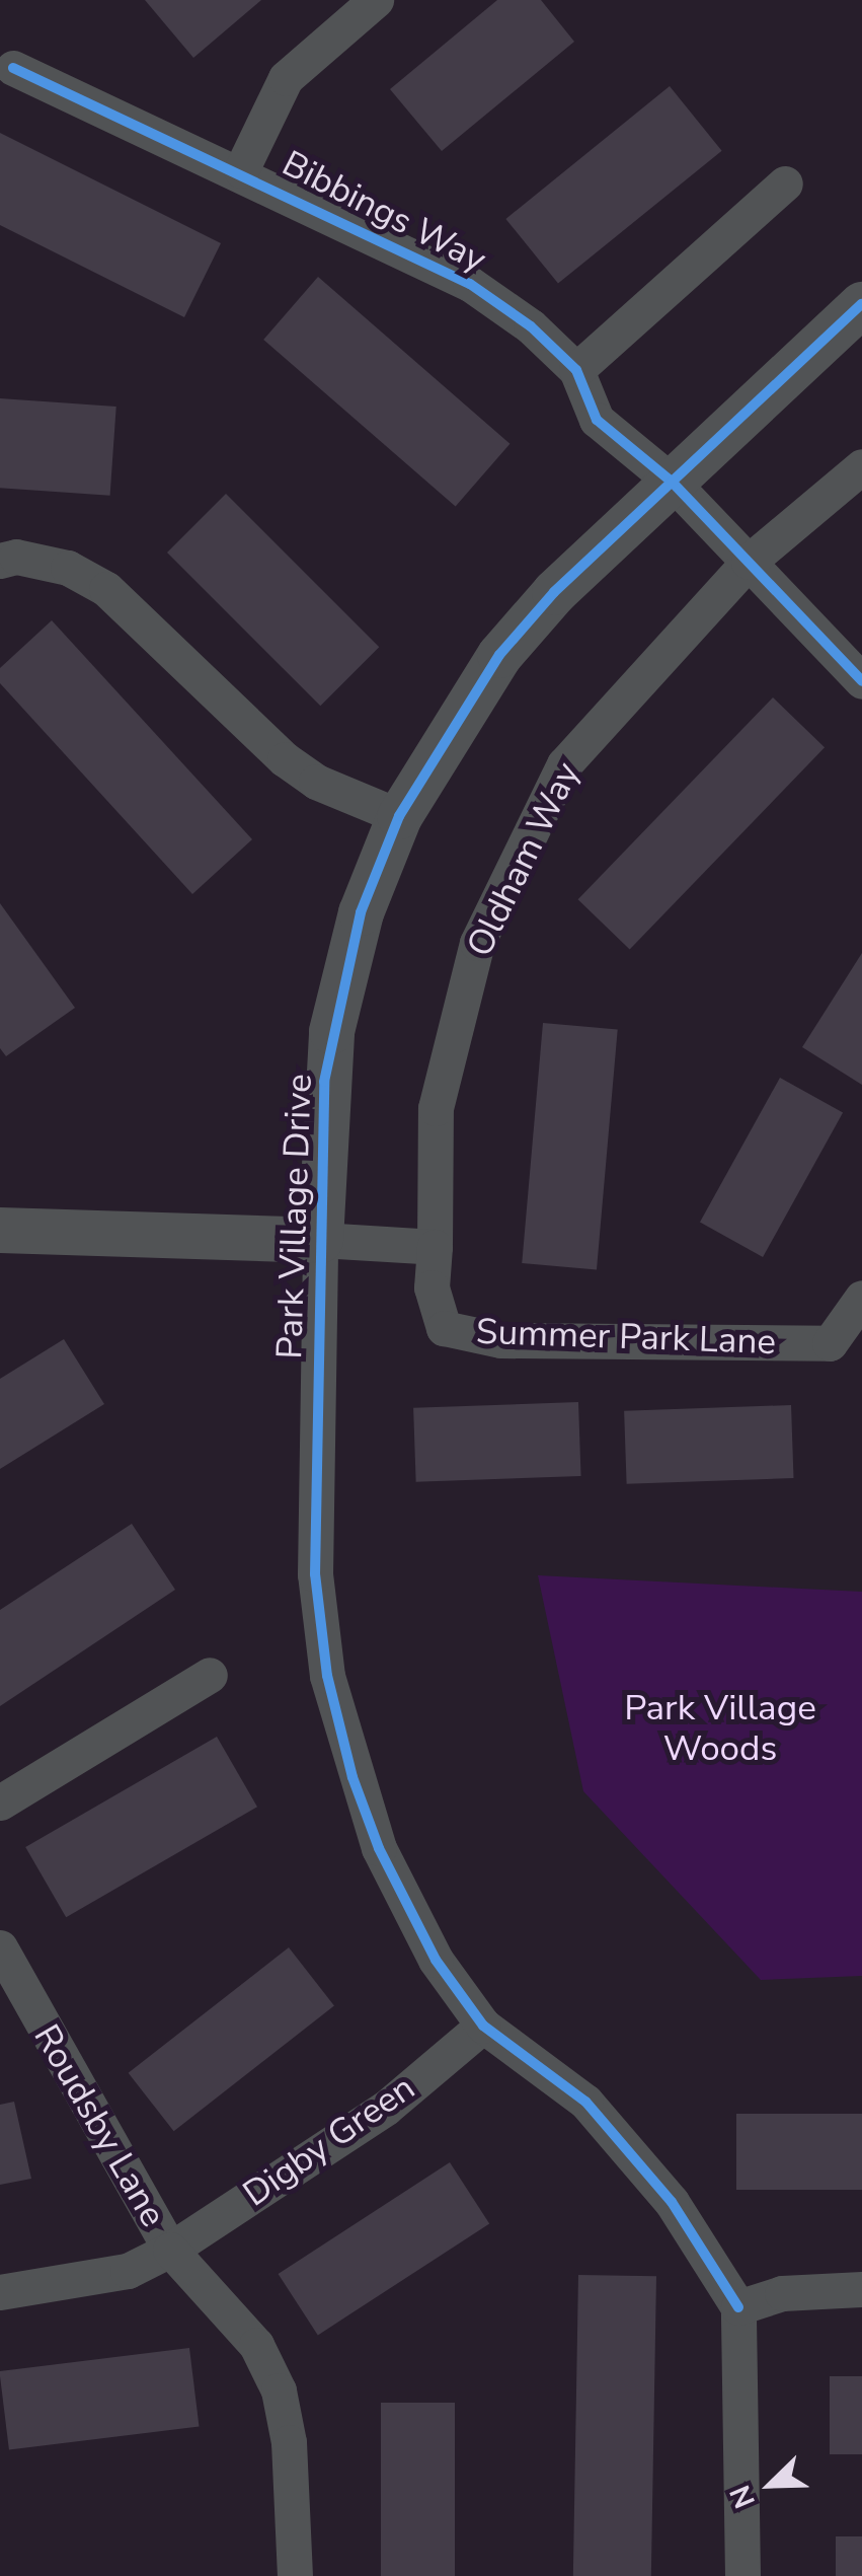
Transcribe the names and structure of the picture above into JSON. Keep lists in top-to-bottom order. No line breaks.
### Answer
{"streets":{"street":["Bibbings Way","Oldham Way","Park Village Drive","Summer Park Lane","Roudsby Lane","Digby Green"]},"crossings":[["Bibbings Way","Park Village Drive"],["Oldham Way","Summer Park Lane"],["Park Village Drive","Digby Green"],["Roudsby Lane","Digby Green"]],"parks":["Park Village Woods"],"north":"bottom left"}
